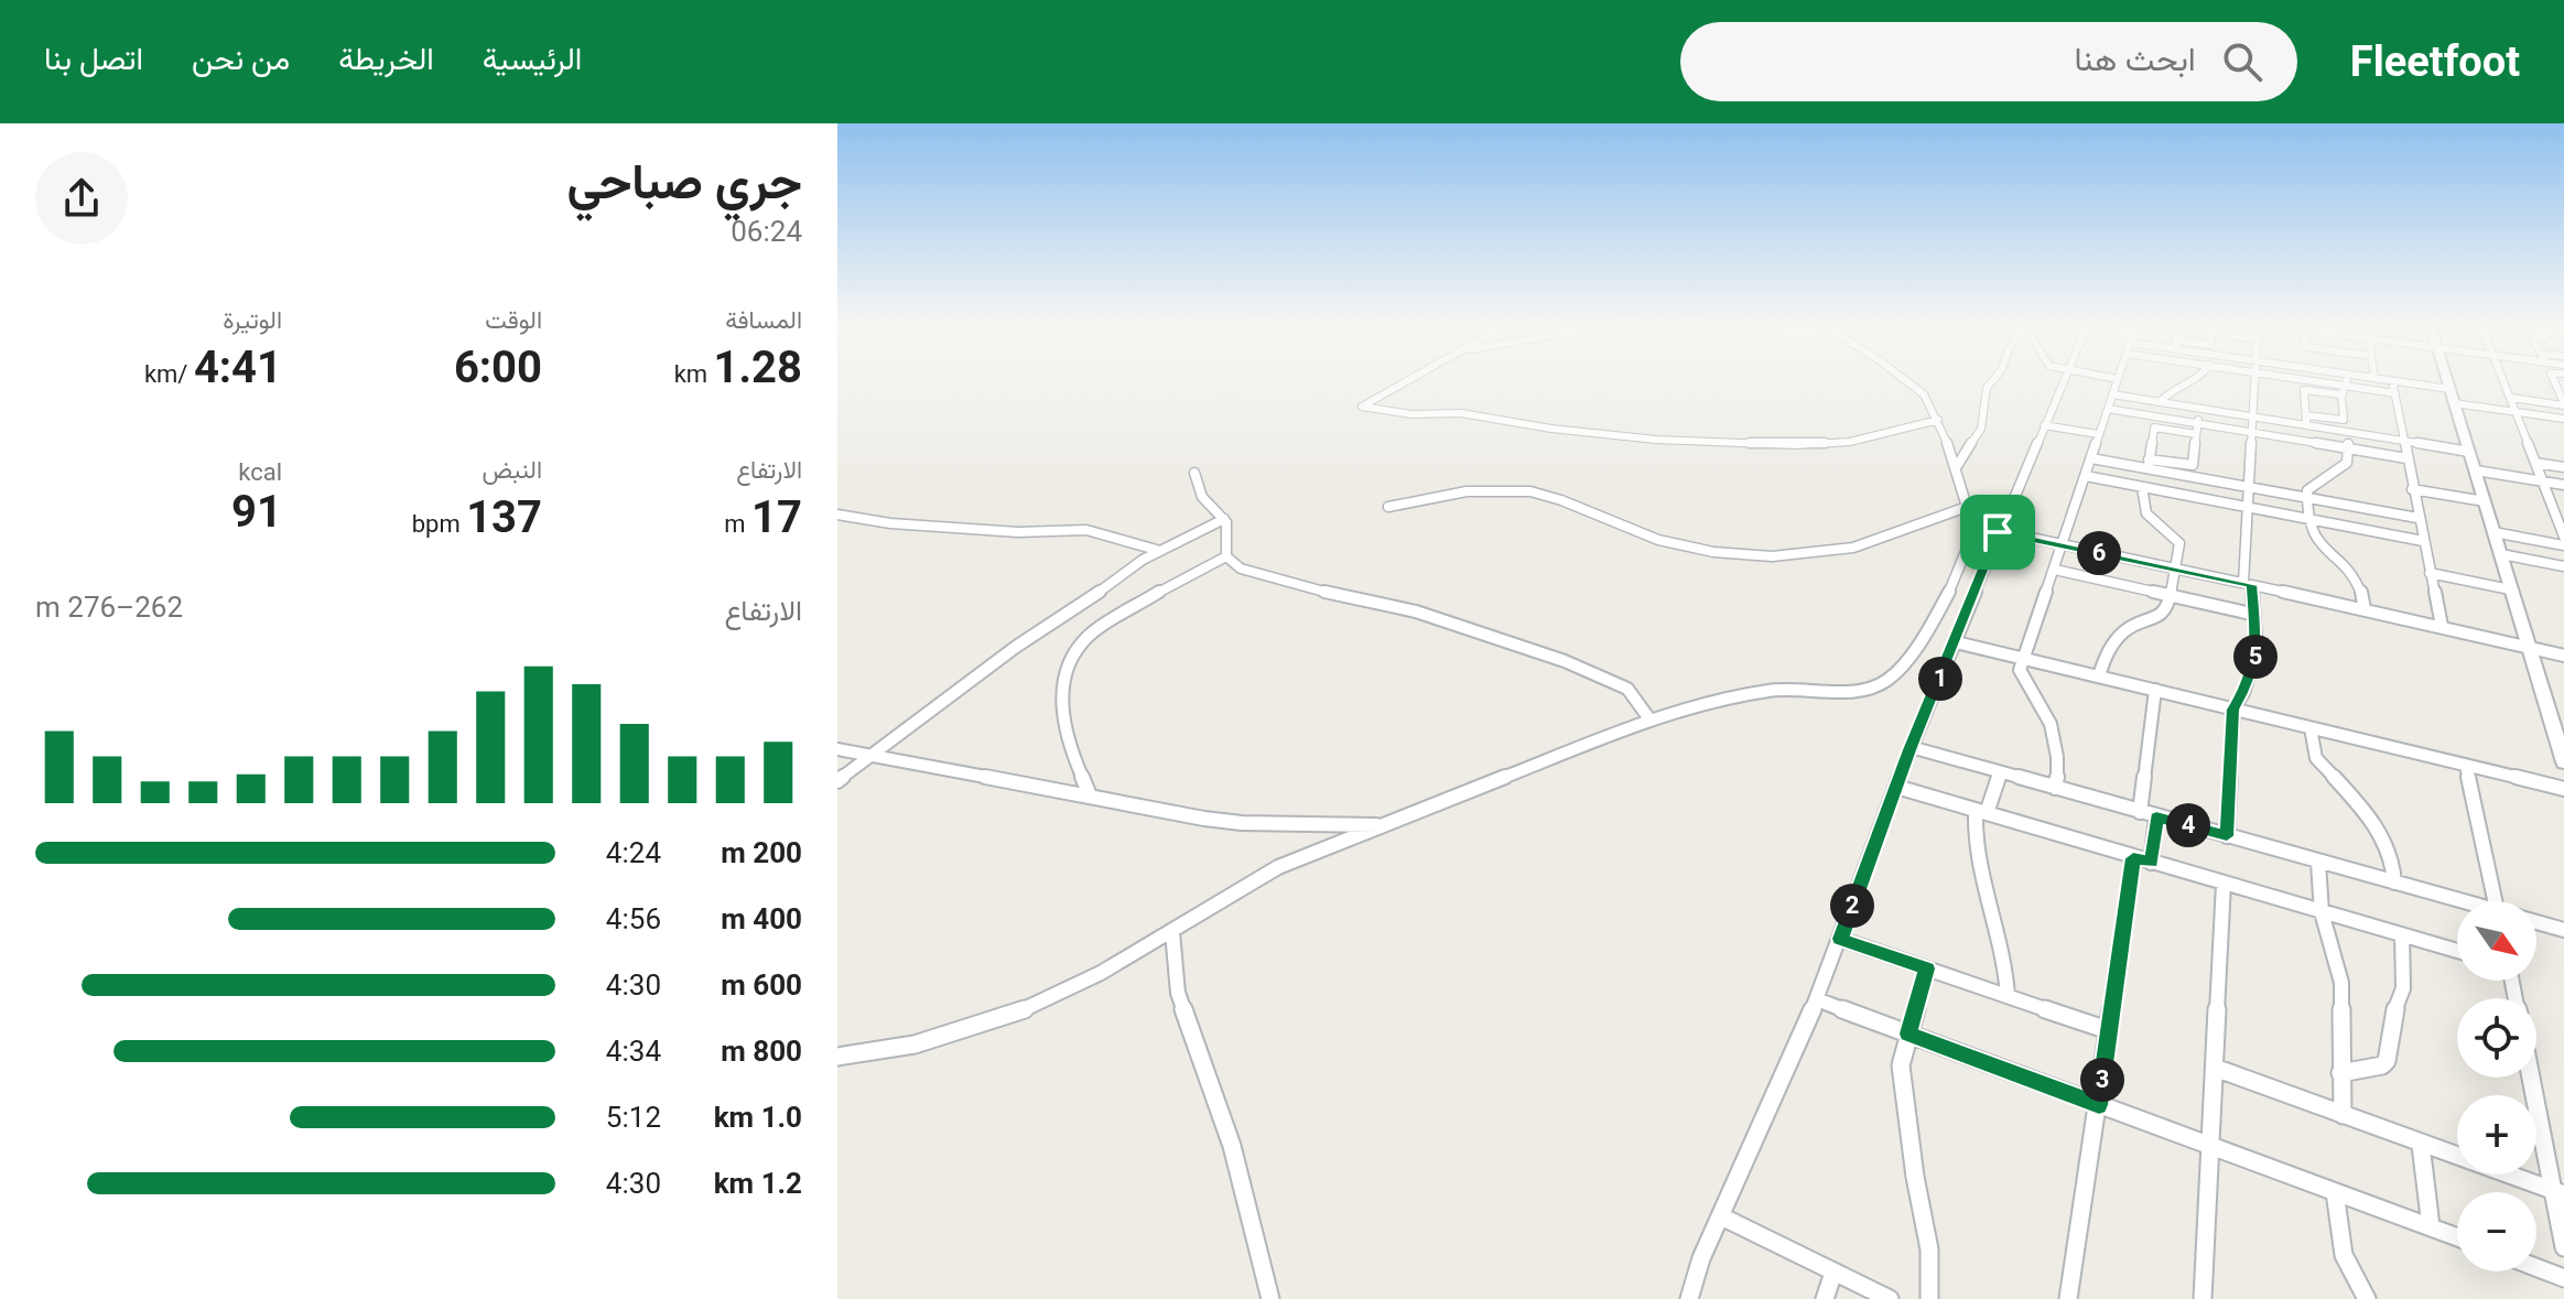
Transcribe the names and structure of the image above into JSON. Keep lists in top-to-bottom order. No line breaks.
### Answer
{"north":"bottom right","page":{"header":"Fleetfoot","search":"ابحث هنا","nav":["الرئيسية","الخريطة","من نحن","اتصل بنا"],"heading":["جري صباحي","06:24"],"stats":[["المسافة","1.28 km"],["الوقت","6:00"],["الوتيرة","4:41 /km"],["الارتفاع","17 m"],["النبض","137 bpm"],["kcal","91"]],"pins":["6","5","1","4","2","3"],"chart":["الارتفاع","262–276 m"],"list":[{"name":"200 m","note":"4:24"},{"name":"400 m","note":"4:56"},{"name":"600 m","note":"4:30"},{"name":"800 m","note":"4:34"},{"name":"1.0 km","note":"5:12"},{"name":"1.2 km","note":"4:30"}],"map_buttons":["+","−"]}}
